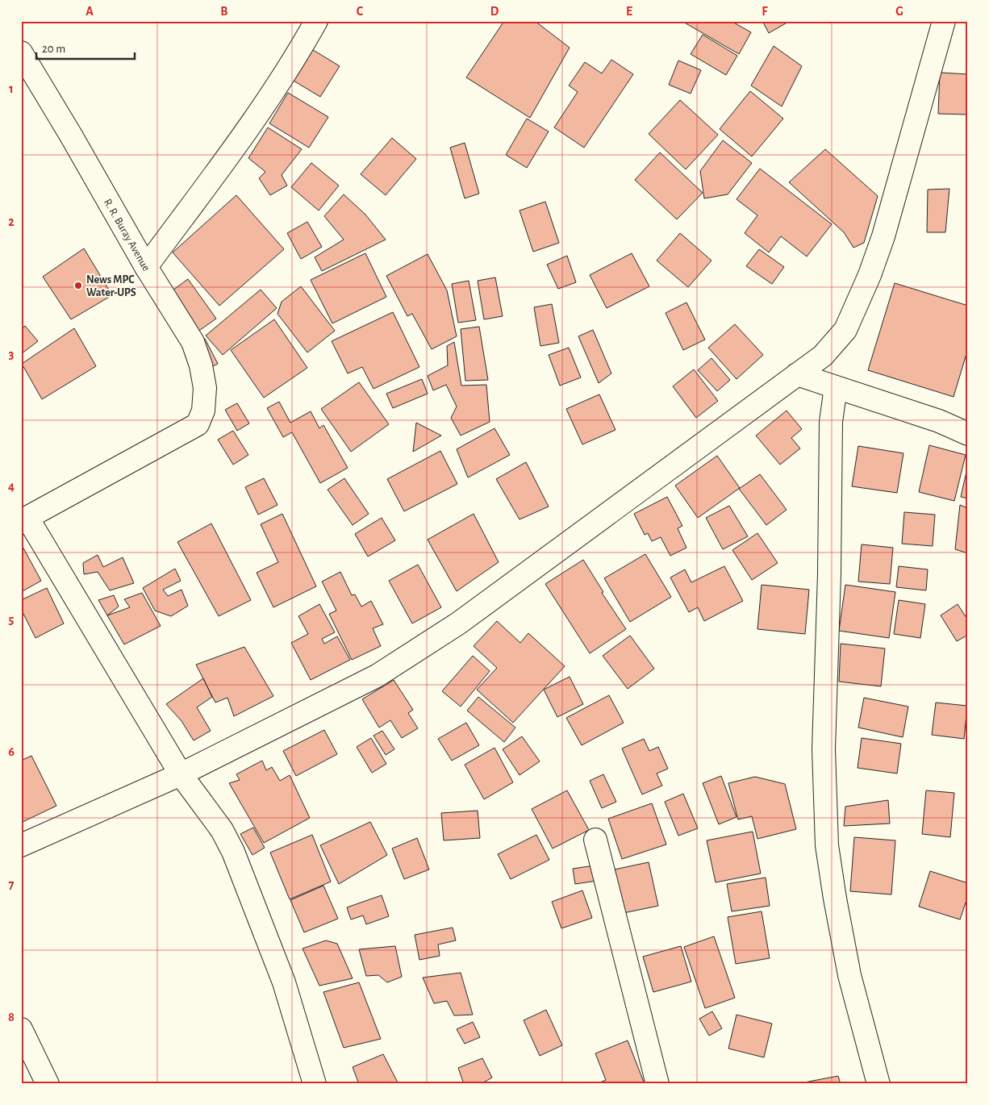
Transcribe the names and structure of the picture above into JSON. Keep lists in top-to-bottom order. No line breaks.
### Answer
{"streets":{"street":["R. R. Buray Avenue"]},"places":["News MPC Water-UPS"],"scale_bar":"20 m","grid":{"columns":["A","B","C","D","E","F","G"],"rows":["1","2","3","4","5","6","7","8"]}}
